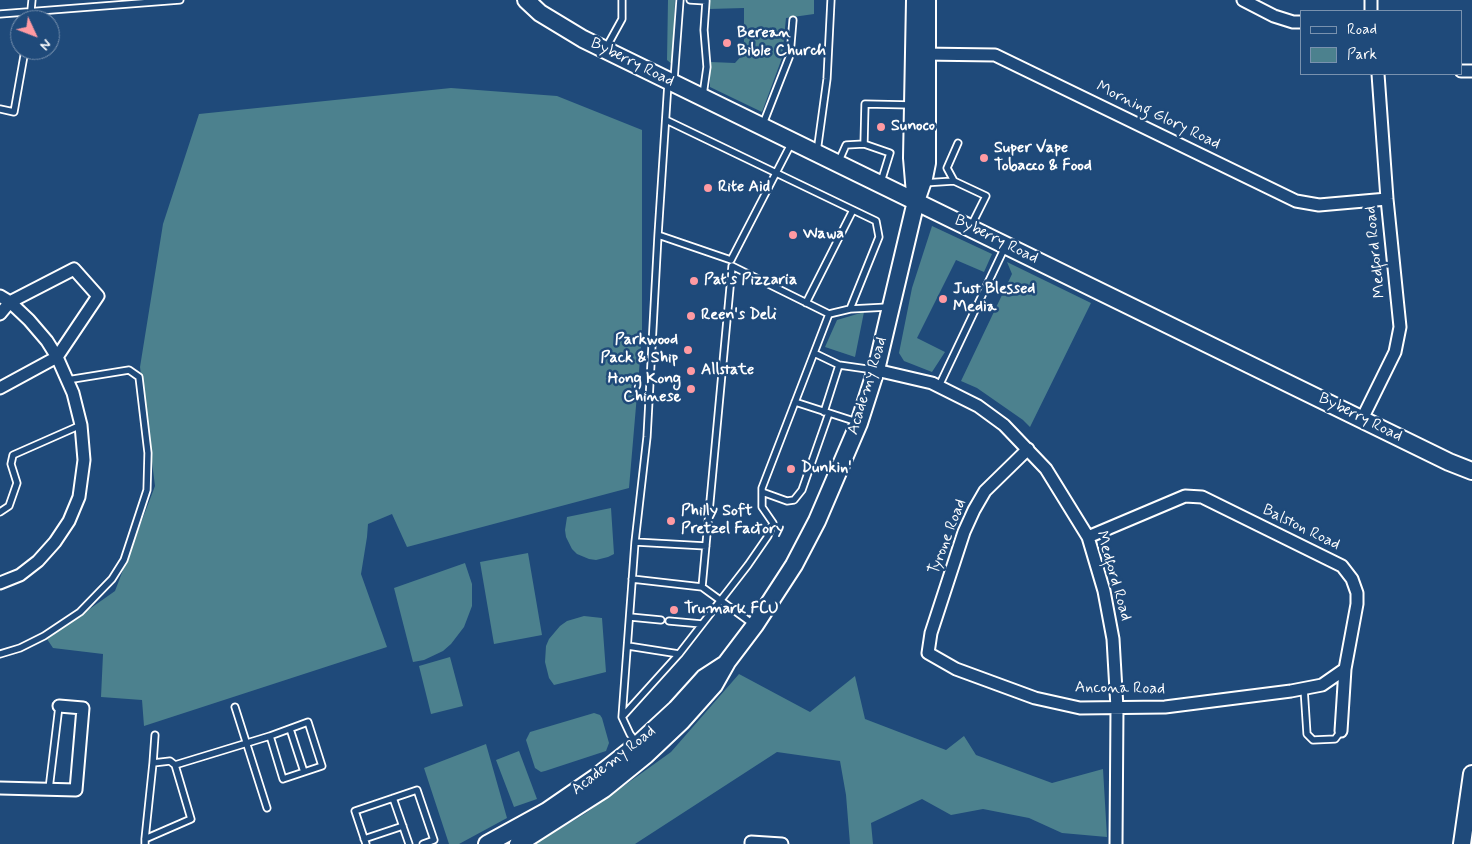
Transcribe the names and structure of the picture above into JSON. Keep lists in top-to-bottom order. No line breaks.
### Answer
{"streets":{"main road":["Byberry Road","Academy Road"],"street":["Morning Glory Road","Medford Road","Balston Road","Tyrone Road","Ancona Road"]},"crossings":[["Byberry Road","Medford Road"],["Byberry Road","Academy Road"],["Morning Glory Road","Medford Road"],["Morning Glory Road","Academy Road"],["Medford Road","Academy Road"],["Medford Road","Balston Road"],["Medford Road","Tyrone Road"],["Medford Road","Ancona Road"],["Balston Road","Ancona Road"],["Tyrone Road","Ancona Road"]],"places":["Berean Bible Church","Sunoco","Super Vape Tobacco & Food","Rite Aid","Wawa","Pat's Pizzaria","Just Blessed Media","Reen's Deli","Parkwood Pack & Ship","Allstate","Hong Kong Chinese","Dunkin'","Philly Soft Pretzel Factory","Trumark FCU"],"legend":["Road","Park"],"north":"bottom right"}
